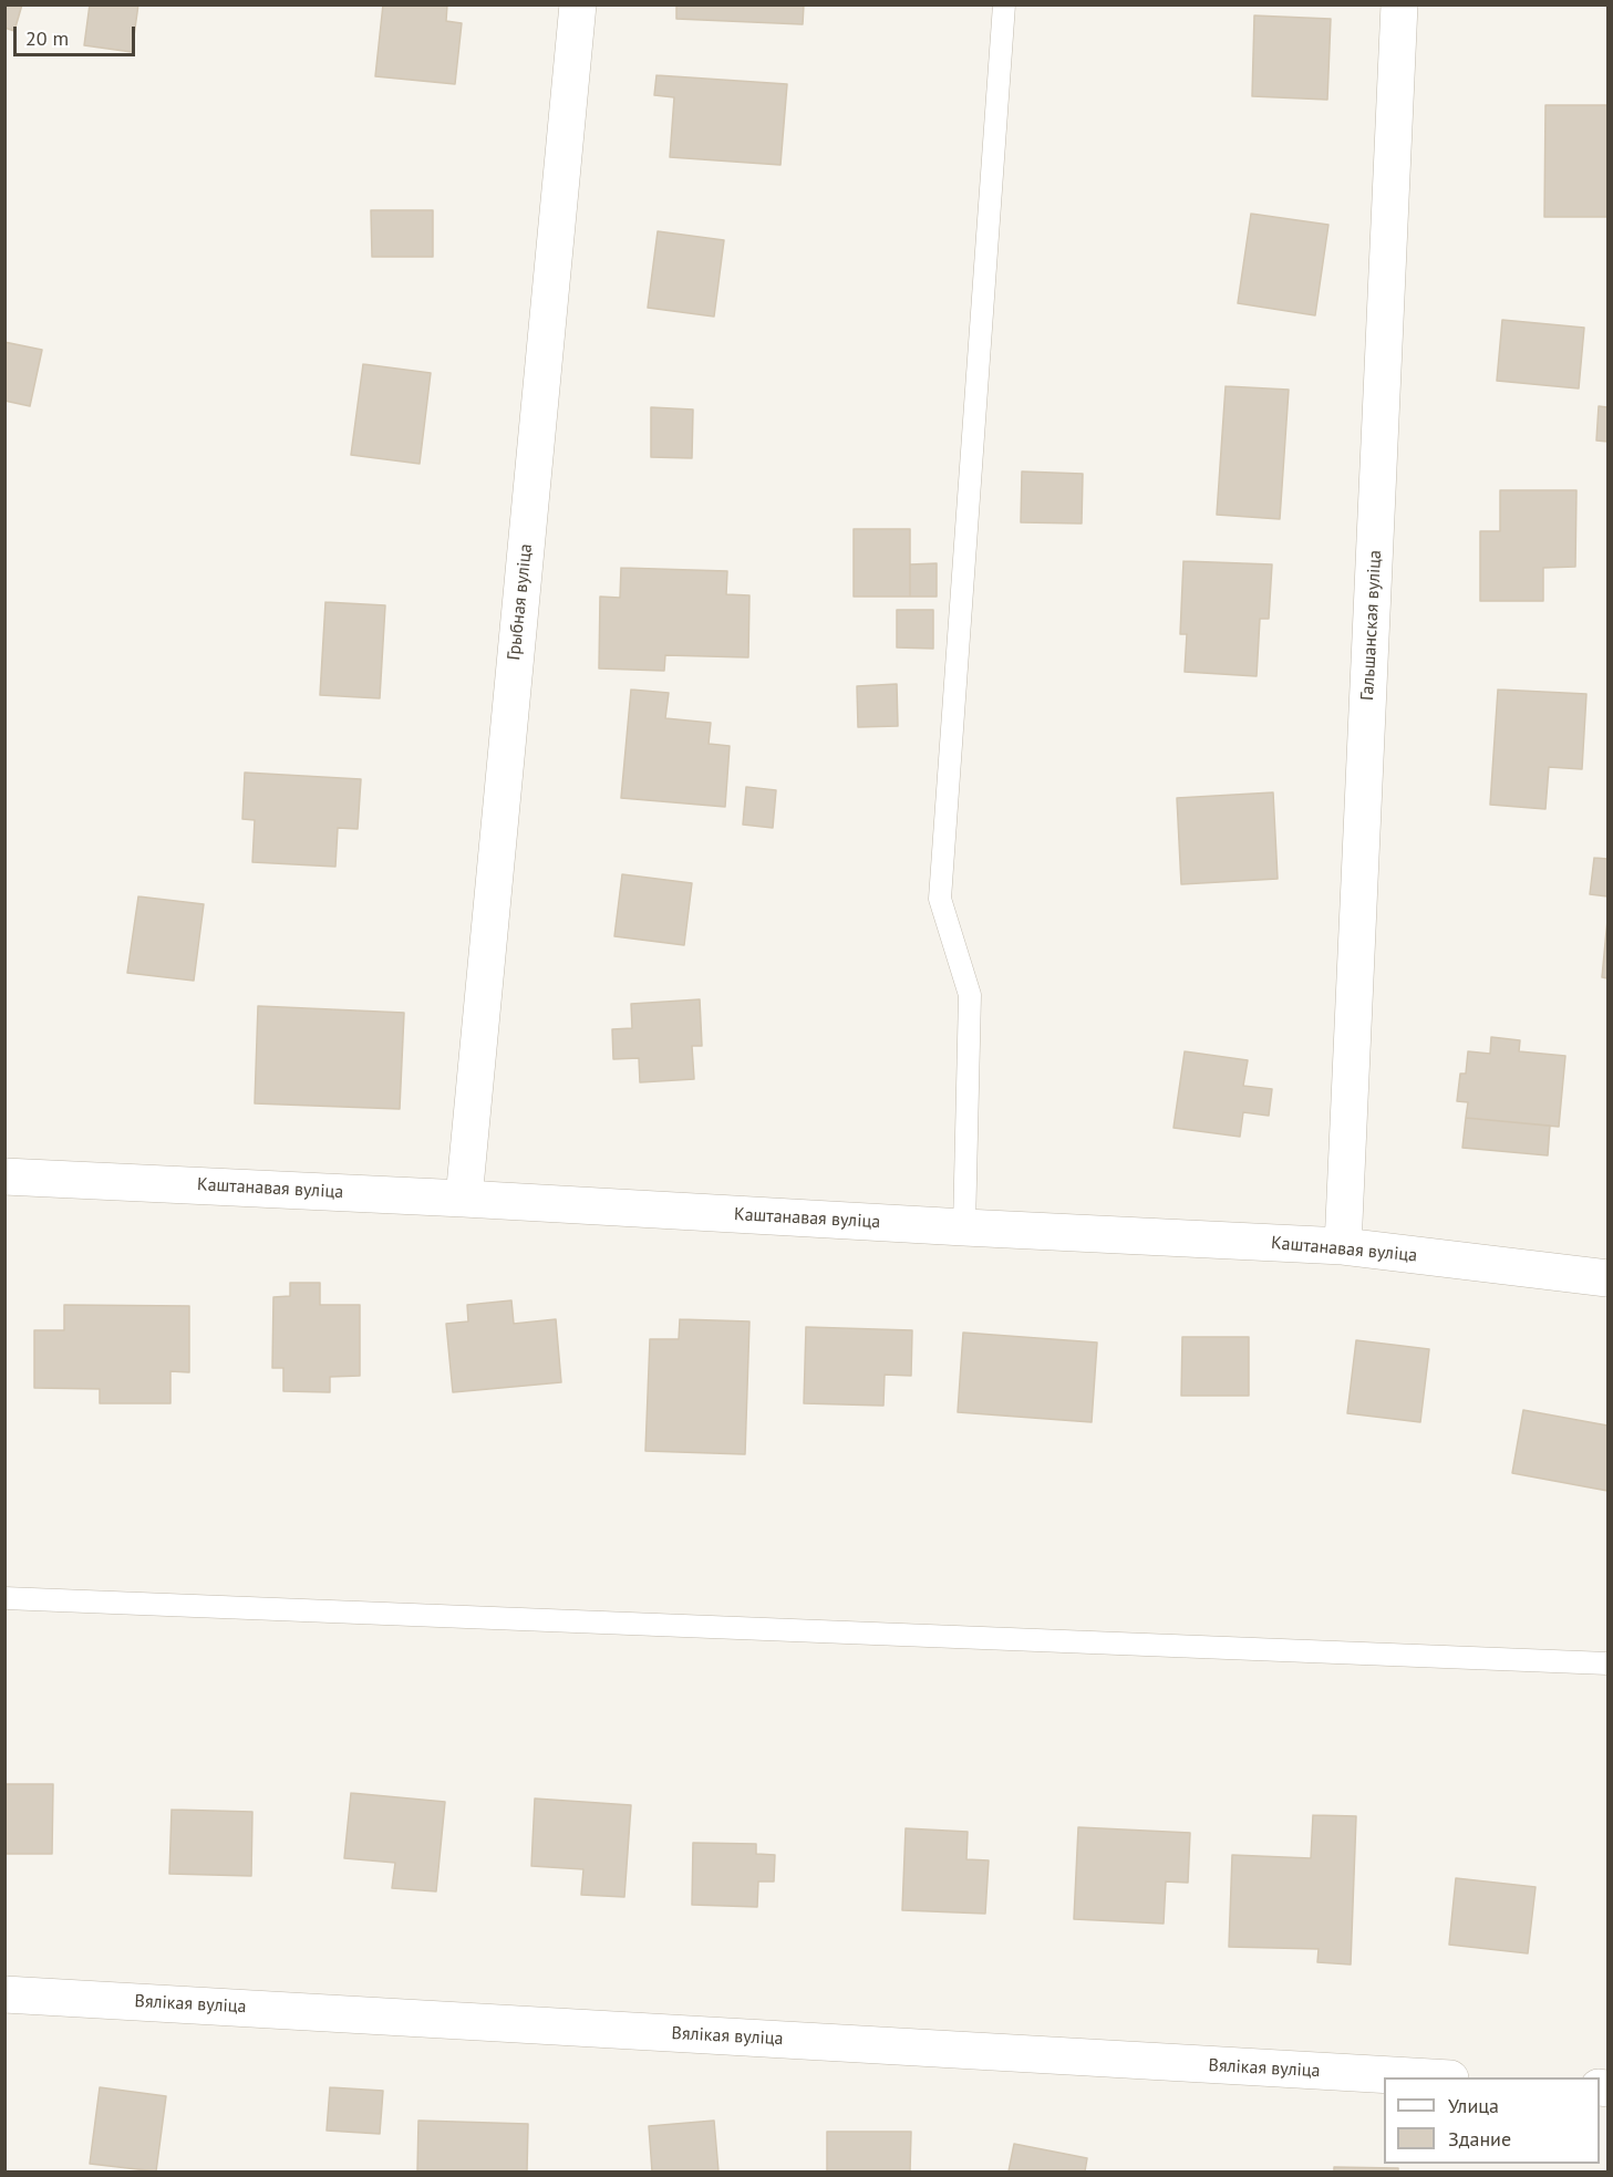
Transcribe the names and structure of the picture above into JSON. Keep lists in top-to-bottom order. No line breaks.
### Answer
{"streets":{"street":["Грыбная вуліца","Гальшанская вуліца","Каштанавая вуліца","Вялікая вуліца"]},"crossings":[["Грыбная вуліца","Каштанавая вуліца"],["Гальшанская вуліца","Каштанавая вуліца"]],"legend":["Улица","Здание"],"scale_bar":"20 m"}
